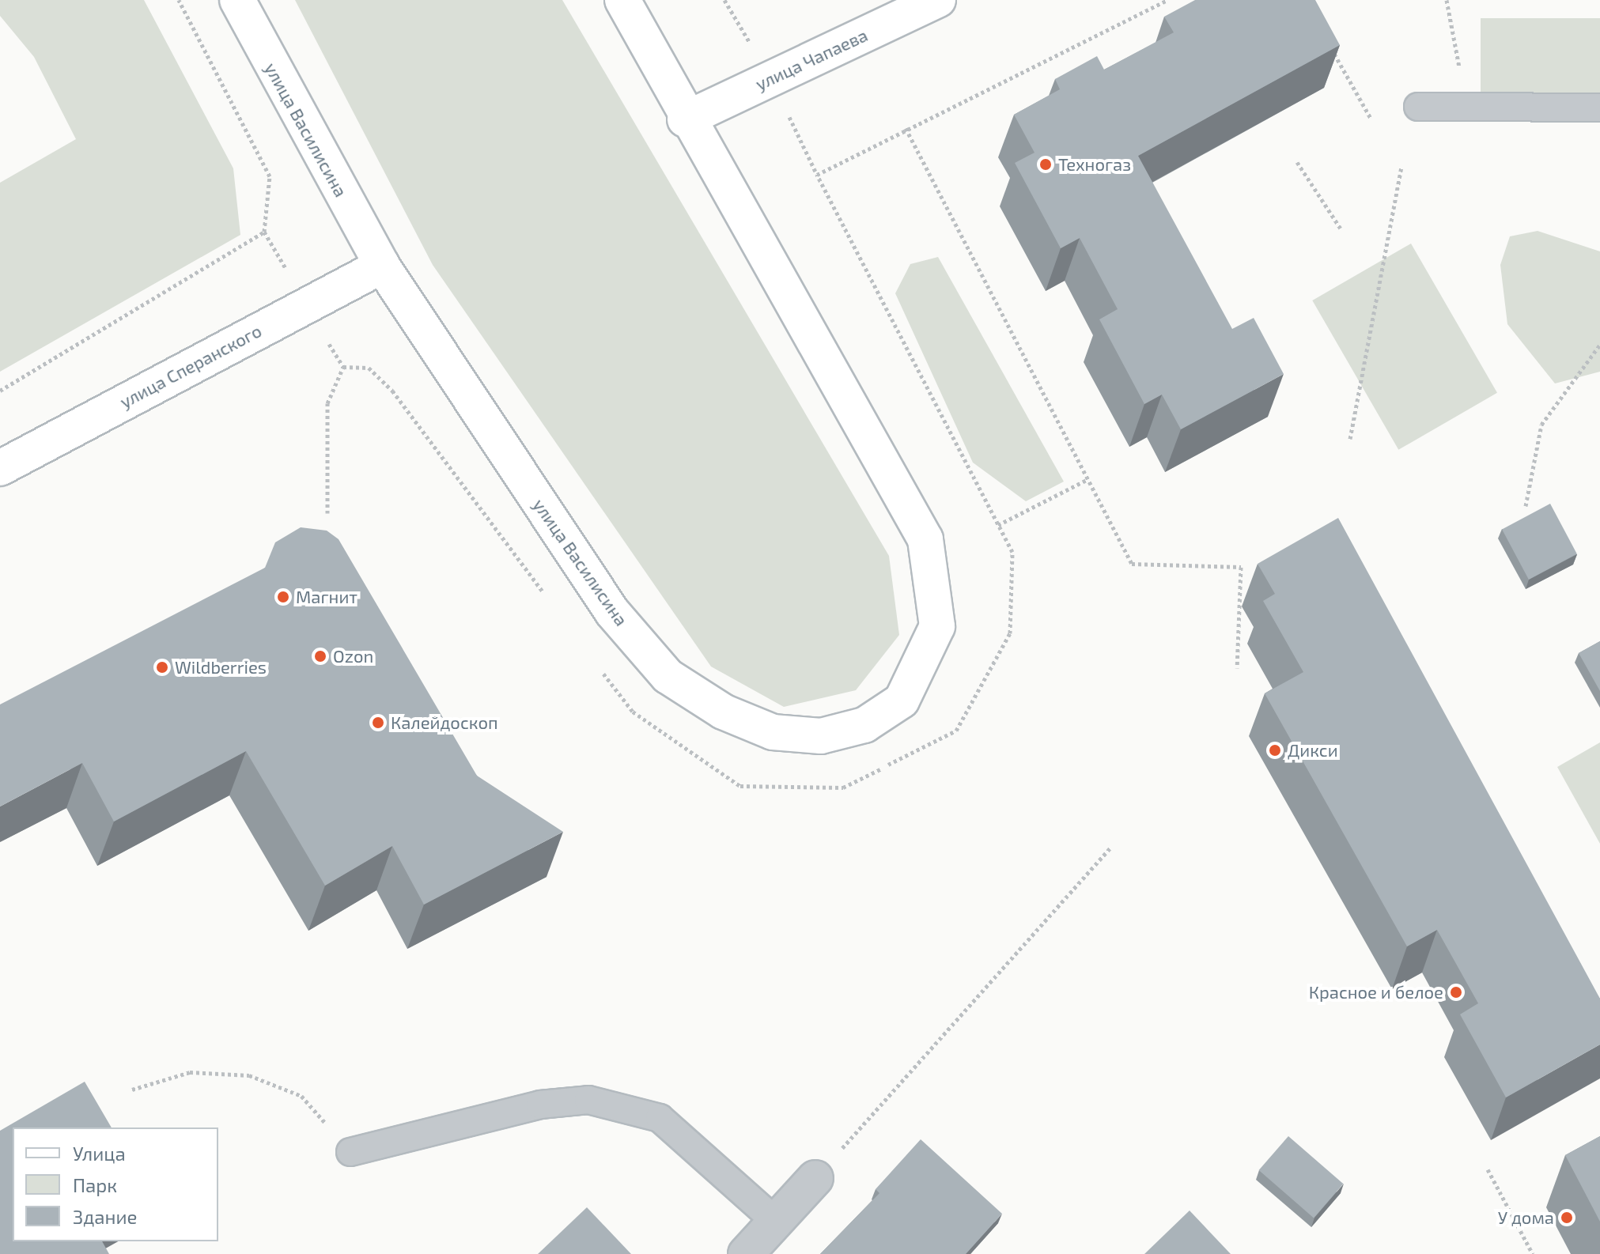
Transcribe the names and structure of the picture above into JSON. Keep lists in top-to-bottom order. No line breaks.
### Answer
{"streets":{"street":["улица Чапаева","улица Василисина","улица Сперанского"]},"crossings":[["улица Чапаева","улица Василисина"],["улица Василисина","улица Сперанского"]],"places":["Техногаз","Магнит","Ozon","Wildberries","Калейдоскоп","Дикси","Красное и белое","У дома"],"legend":["Улица","Парк","Здание"]}
